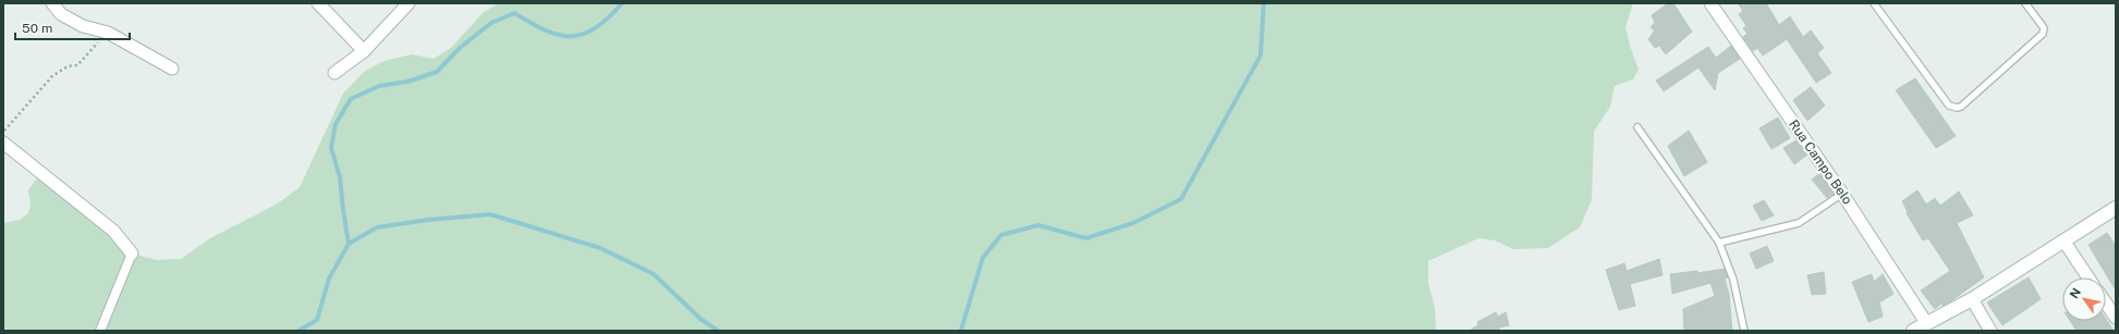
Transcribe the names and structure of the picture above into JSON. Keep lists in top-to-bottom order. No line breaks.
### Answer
{"streets":{"street":["Rua Campo Belo"]},"scale_bar":"50 m","north":"top left"}
